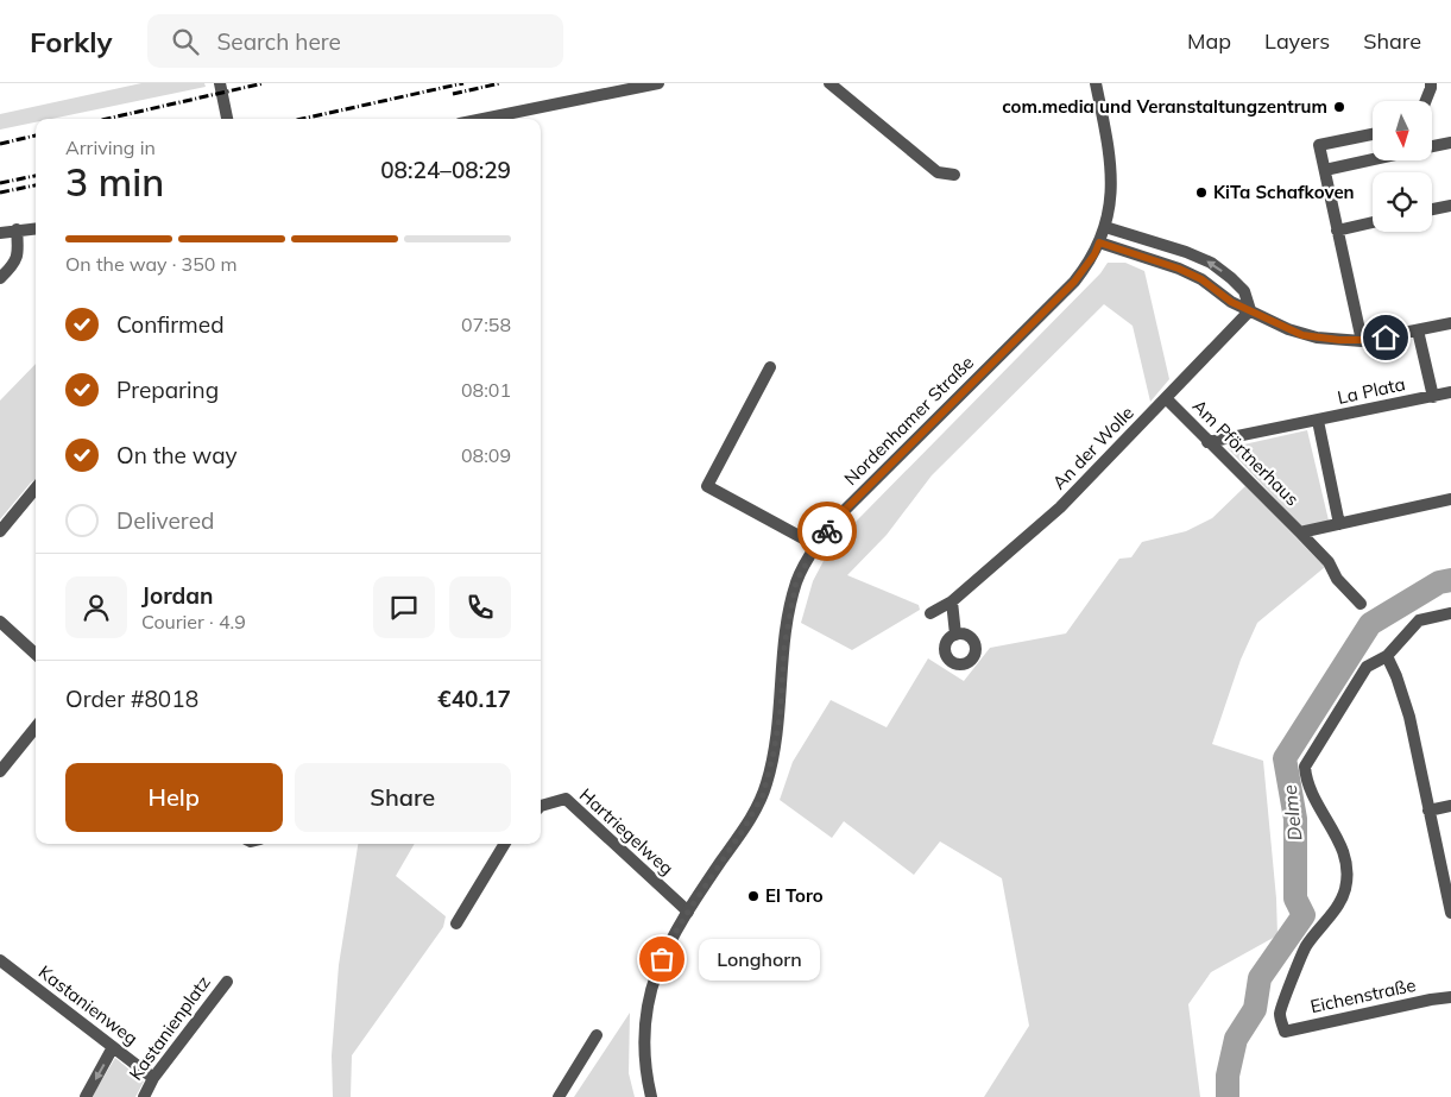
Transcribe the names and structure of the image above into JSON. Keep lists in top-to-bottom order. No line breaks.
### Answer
{"streets":{"street":["La Plata","Nordenhamer Straße","An der Wolle","Am Pförtnerhaus","Hartriegelweg","Eichenstraße","Kastanienweg","Kastanienplatz"]},"crossings":[["La Plata","Am Pförtnerhaus"],["Nordenhamer Straße","Hartriegelweg"],["An der Wolle","Am Pförtnerhaus"],["Kastanienweg","Kastanienplatz"]],"water":["Delme"],"places":["com.media und Veranstaltungzentrum","KiTa Schafkoven","El Toro","Longhorn"],"north":"bottom","page":{"header":"Forkly","search":"Search here","nav":["Map","Layers","Share"],"heading":["3 min","Arriving in","08:24–08:29"],"panel":["Jordan","Courier · 4.9","Order #8018","€40.17"],"bar":"On the way · 350 m","list":[["Confirmed","07:58"],["Preparing","08:01"],["On the way","08:09"],"Delivered"],"buttons":["Help","Share"],"bubble":"Longhorn"}}
